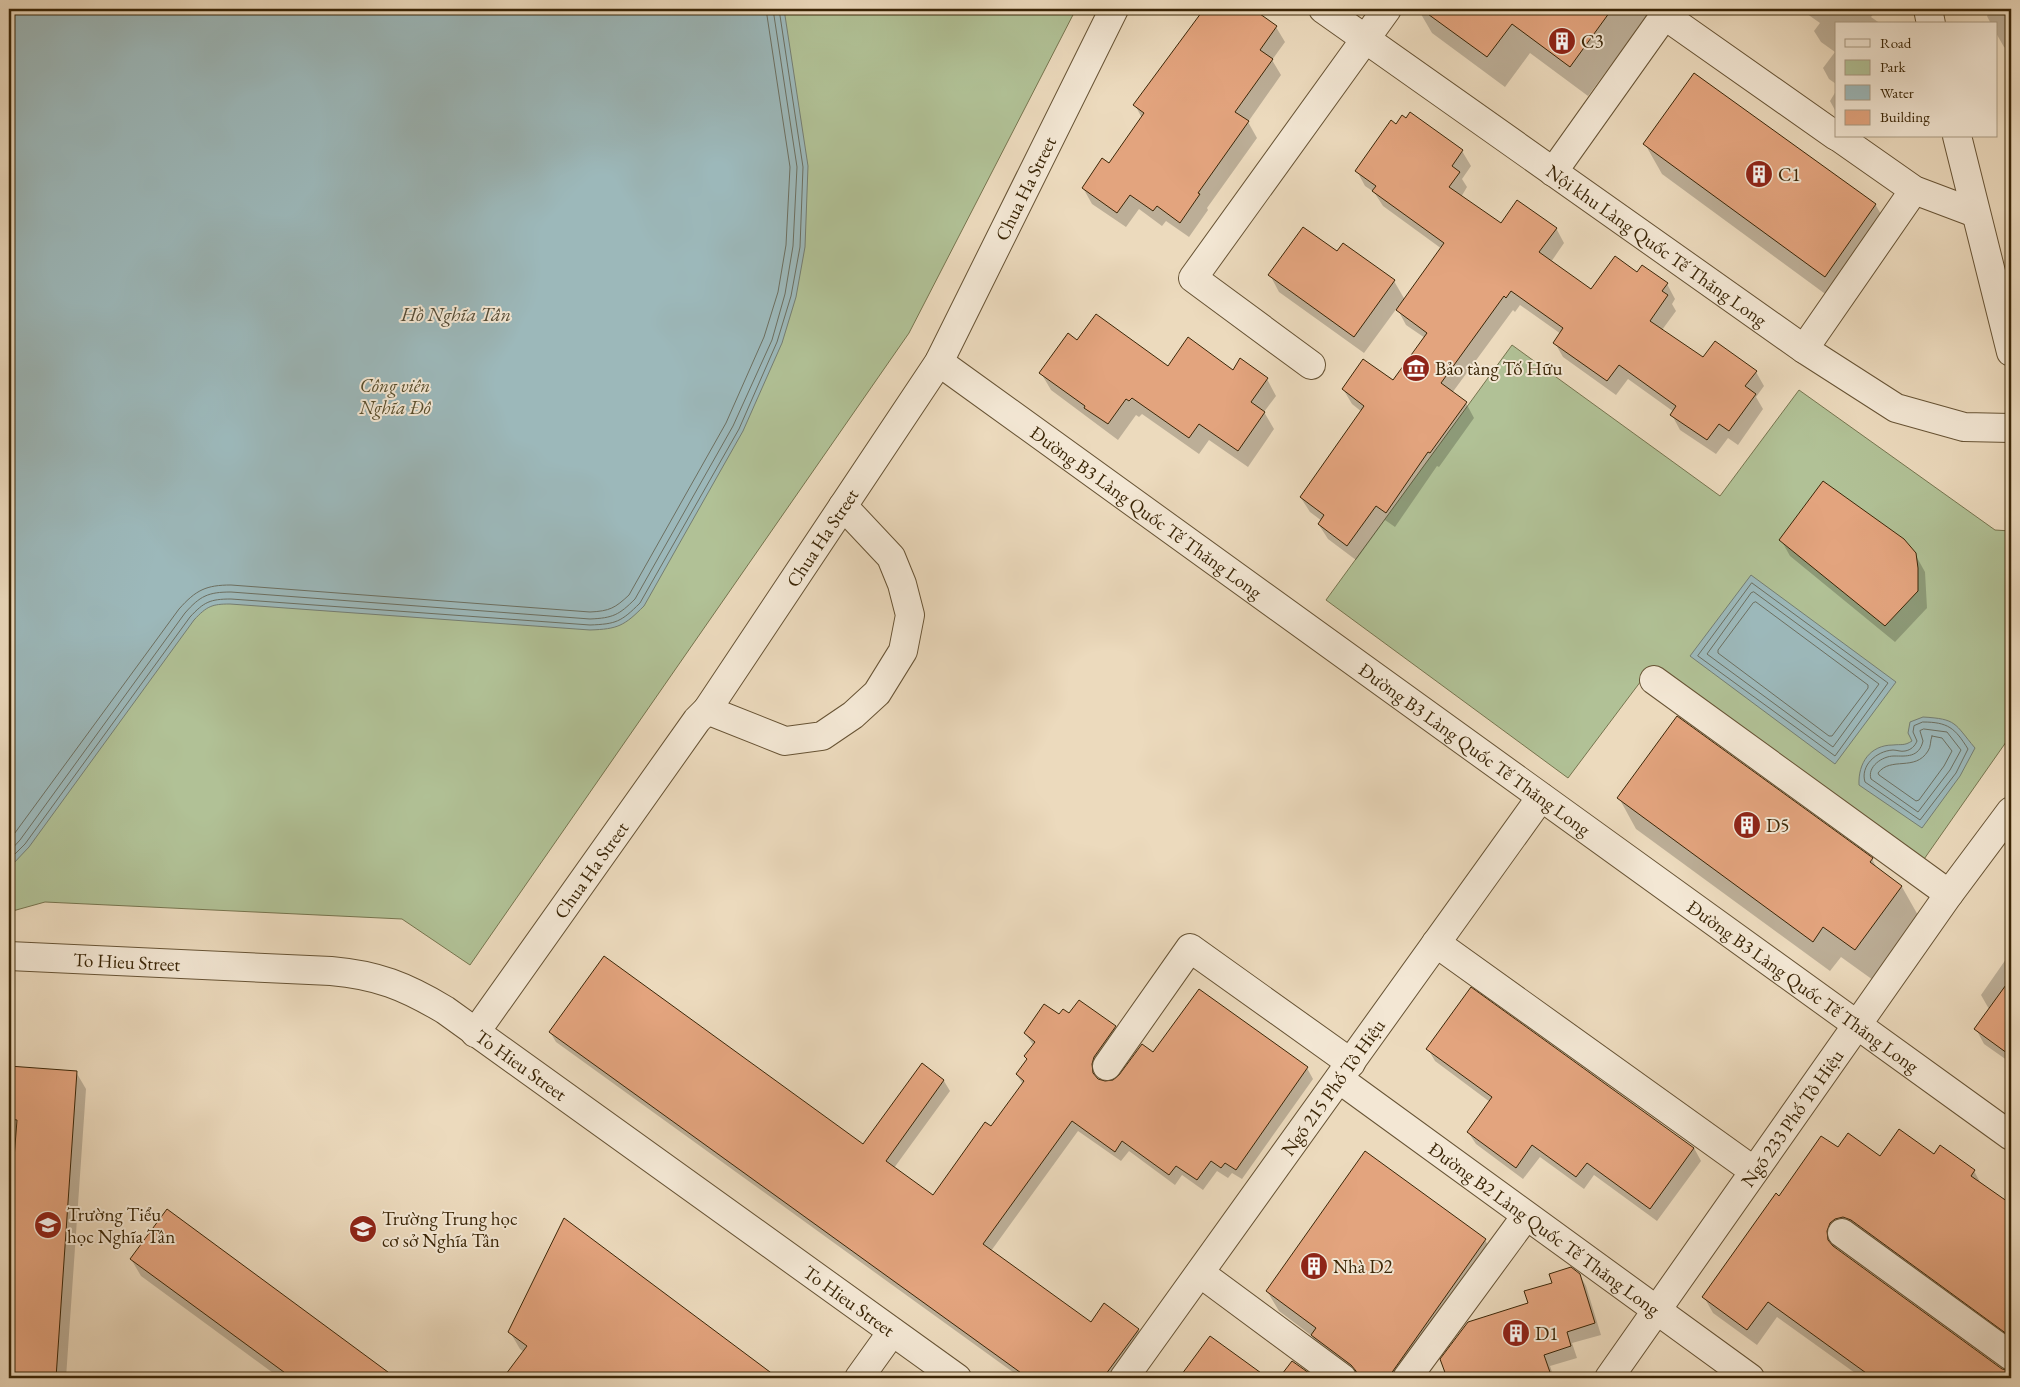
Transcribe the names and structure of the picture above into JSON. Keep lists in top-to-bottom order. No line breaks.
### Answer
{"streets":{"street":["Chua Ha Street","Nội khu Làng Quốc Tế Thăng Long","Đường B3 Làng Quốc Tế Thăng Long","To Hieu Street","Ngõ 215 Phố Tô Hiệu","Ngõ 233 Phố Tô Hiệu","Đường B2 Làng Quốc Tế Thăng Long"]},"crossings":[["Chua Ha Street","Đường B3 Làng Quốc Tế Thăng Long"],["Chua Ha Street","To Hieu Street"],["Đường B3 Làng Quốc Tế Thăng Long","Ngõ 215 Phố Tô Hiệu"],["Đường B3 Làng Quốc Tế Thăng Long","Ngõ 233 Phố Tô Hiệu"],["Ngõ 215 Phố Tô Hiệu","Đường B2 Làng Quốc Tế Thăng Long"],["Ngõ 233 Phố Tô Hiệu","Đường B2 Làng Quốc Tế Thăng Long"]],"water":["Hồ Nghĩa Tân"],"parks":["Công viên Nghĩa Đô"],"places":{"building":["C3","C1","D5","Nhà D2","D1"],"museum":["Bảo tàng Tố Hữu"],"school or university":["Trường Tiểu học Nghĩa Tân","Trường Trung học cơ sở Nghĩa Tân"]},"legend":["Road","Park","Water","Building"]}
